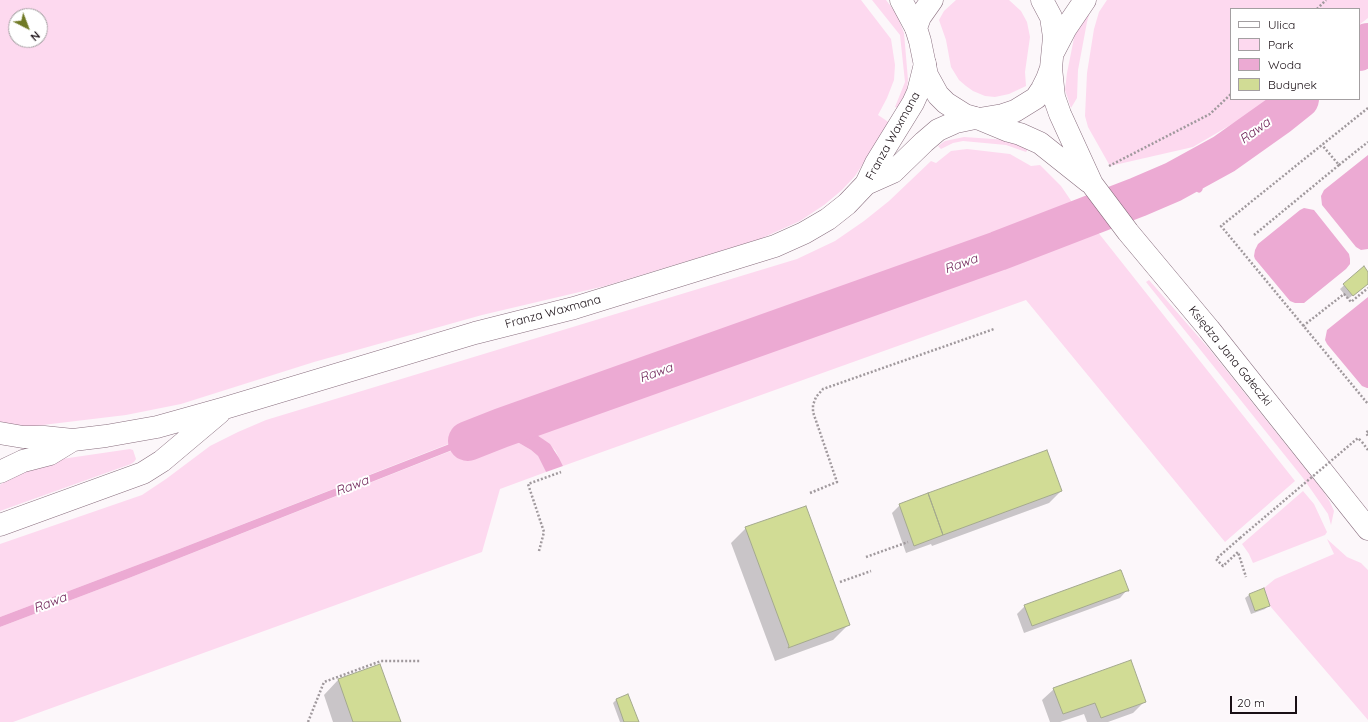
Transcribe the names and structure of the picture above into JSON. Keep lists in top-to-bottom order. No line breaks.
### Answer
{"streets":{"street":["Franza Waxmana","Księdza Jana Gałeczki"]},"crossings":[["Franza Waxmana","Księdza Jana Gałeczki"]],"water":["Rawa"],"legend":["Ulica","Park","Woda","Budynek"],"scale_bar":"20 m","north":"bottom right"}
